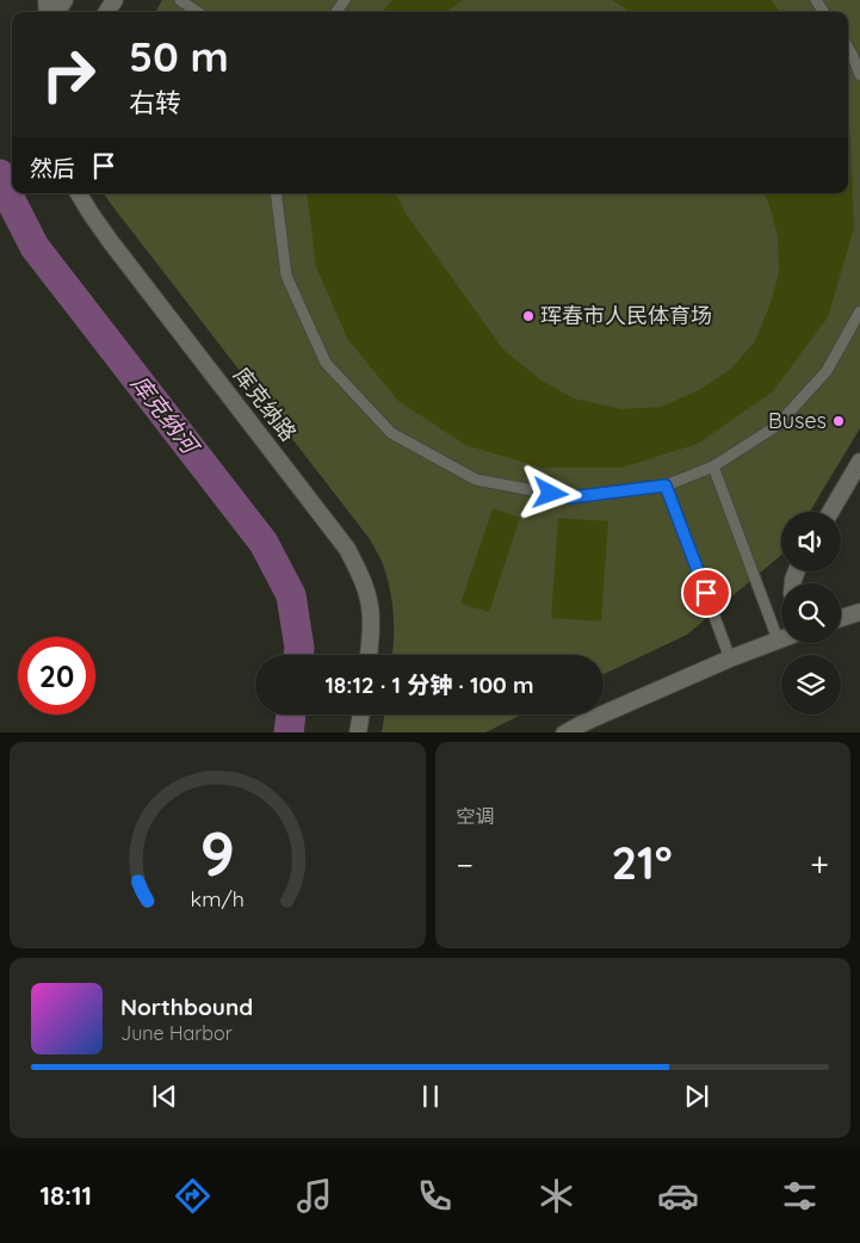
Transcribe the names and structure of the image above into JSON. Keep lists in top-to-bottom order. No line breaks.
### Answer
{"streets":{"street":["库克纳路"]},"water":["库克纳河"],"places":["珲春市人民体育场","Buses"],"page":{"turn":["50 m","右转"],"then":"然后","limit":"20","trip":"18:12 · 1 分钟 · 100 m","tile":"空调","heat":["−","21°","+"],"song":["Northbound","June Harbor"],"tabs":"18:11","gauge":["9","km/h"]}}
